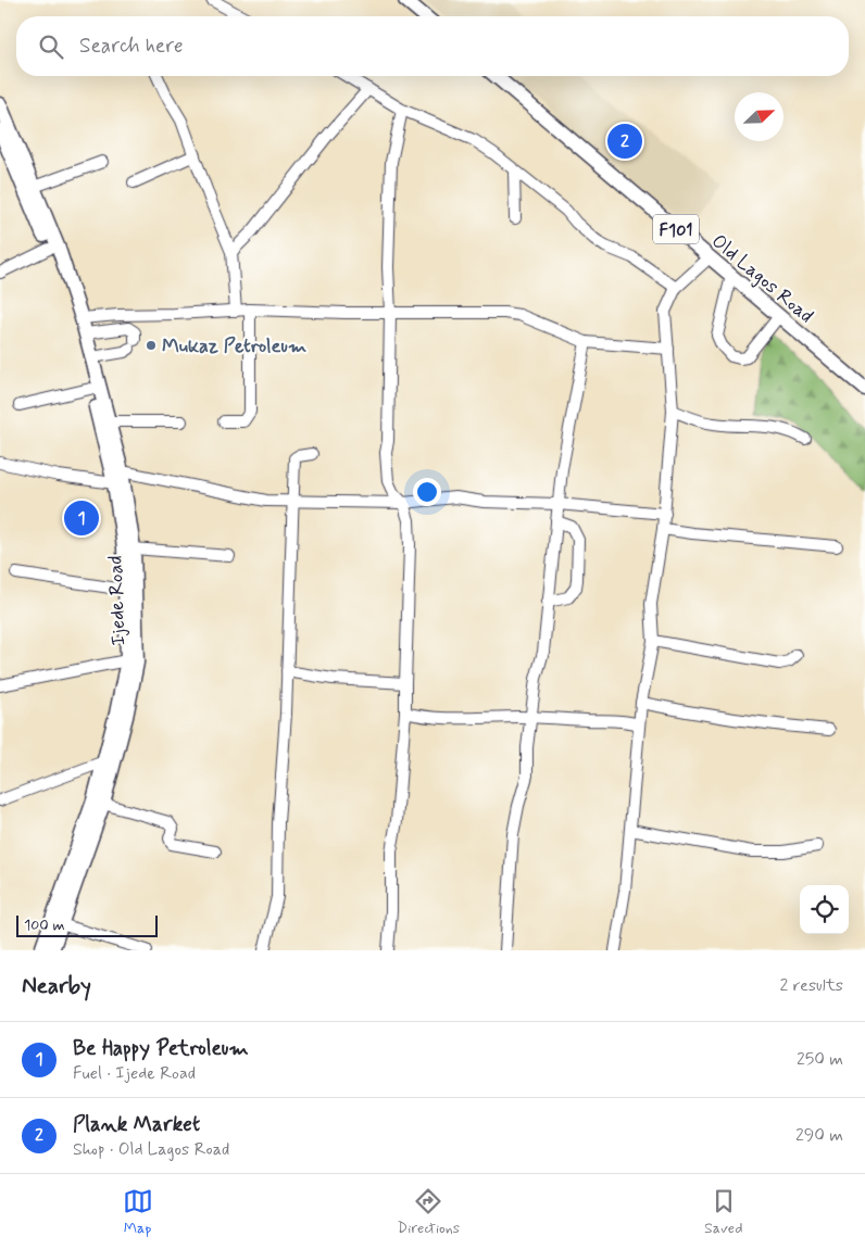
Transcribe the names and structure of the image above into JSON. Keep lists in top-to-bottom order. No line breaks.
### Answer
{"streets":{"main road":["F101","Old Lagos Road","Ijede Road"]},"places":["Mukaz Petroleum"],"scale_bar":"100 m","north":"top right","page":{"search":"Search here","pins":["2","1"],"scale":"100 m","heading":["Nearby","2 results"],"list":[{"mark":"1","name":"Be Happy Petroleum","note":"Fuel · Ijede Road","value":"250 m"},{"mark":"2","name":"Plank Market","note":"Shop · Old Lagos Road","value":"290 m"}],"nav":["Map","Directions","Saved"]}}
